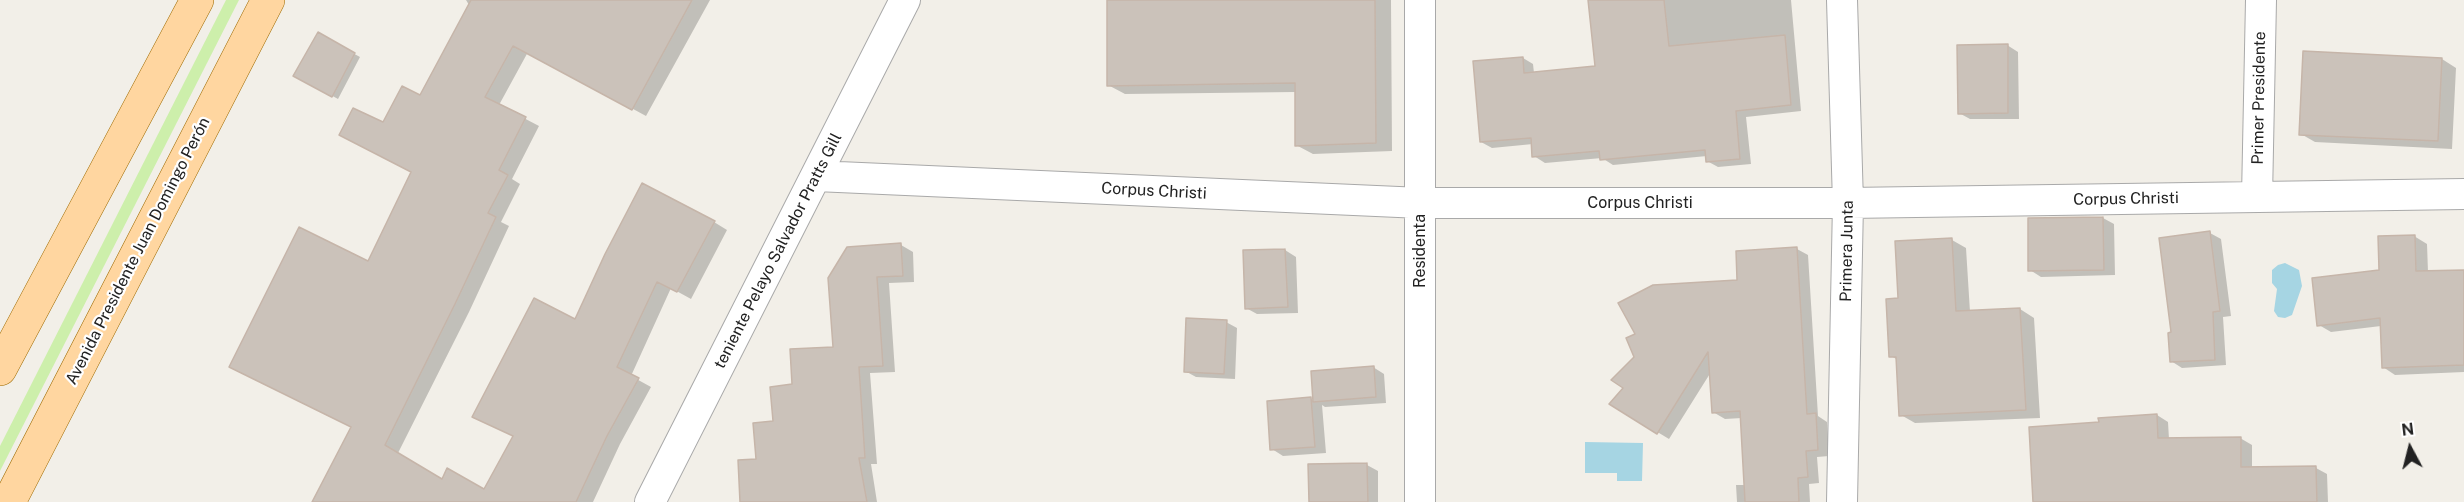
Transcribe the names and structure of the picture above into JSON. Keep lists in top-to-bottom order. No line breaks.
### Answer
{"streets":{"main road":["Avenida Presidente Juan Domingo Perón"],"street":["Primer Presidente","Corpus Christi","teniente Pelayo Salvador Pratts Gill","Residenta","Primera Junta"]},"crossings":[["Primer Presidente","Corpus Christi"],["Corpus Christi","teniente Pelayo Salvador Pratts Gill"],["Corpus Christi","Residenta"],["Corpus Christi","Primera Junta"]],"north":"top"}
